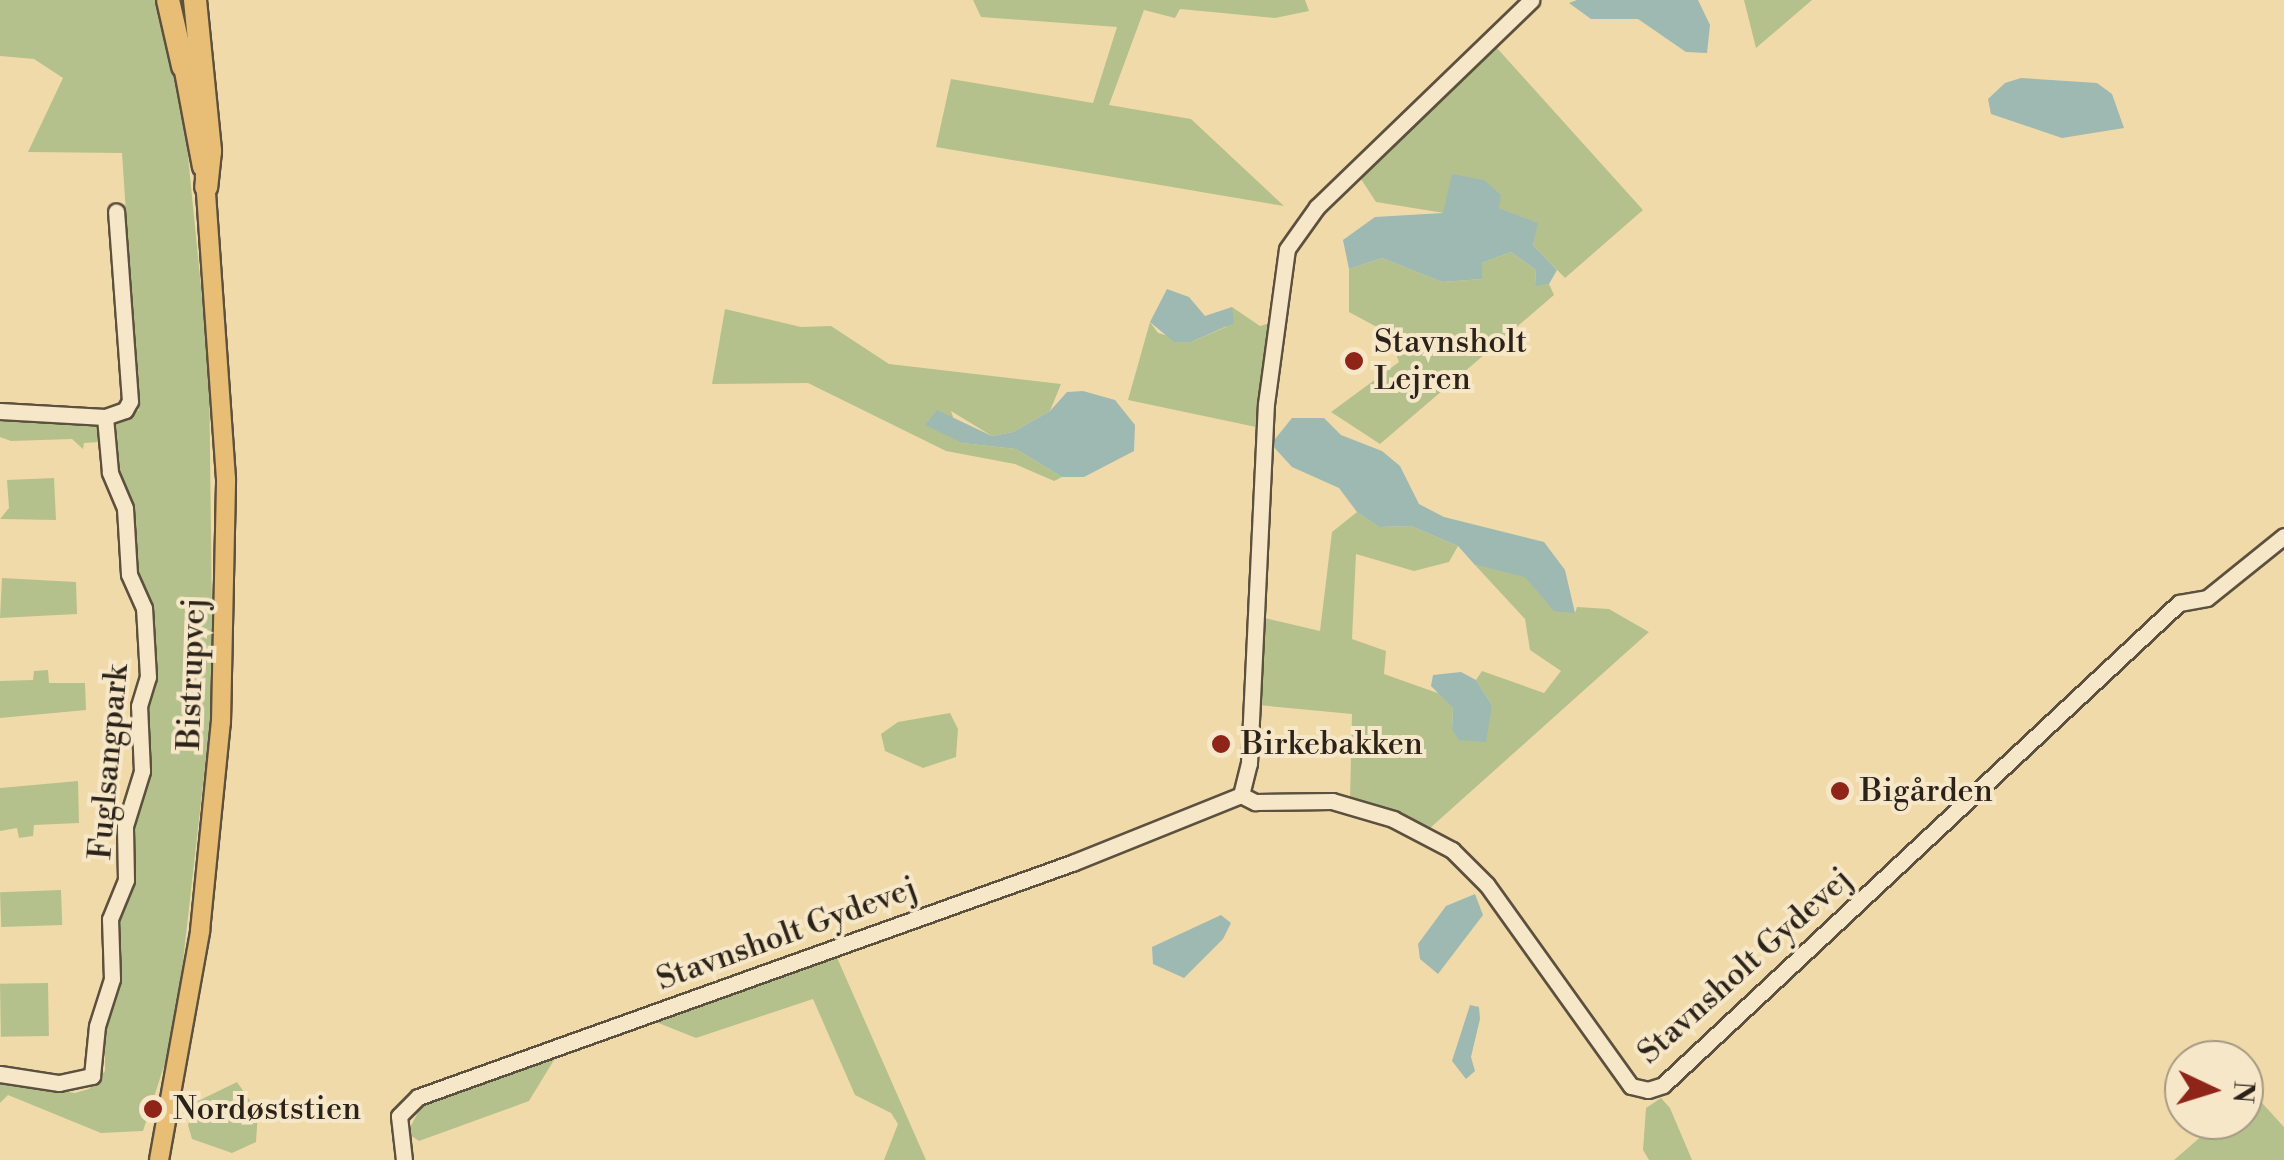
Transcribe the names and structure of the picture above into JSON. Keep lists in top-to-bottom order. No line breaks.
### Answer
{"streets":{"main road":["Bistrupvej"],"street":["Fuglsangpark","Stavnsholt Gydevej"]},"places":["Stavnsholt Lejren","Birkebakken","Bigården","Nordøststien"],"north":"right"}
